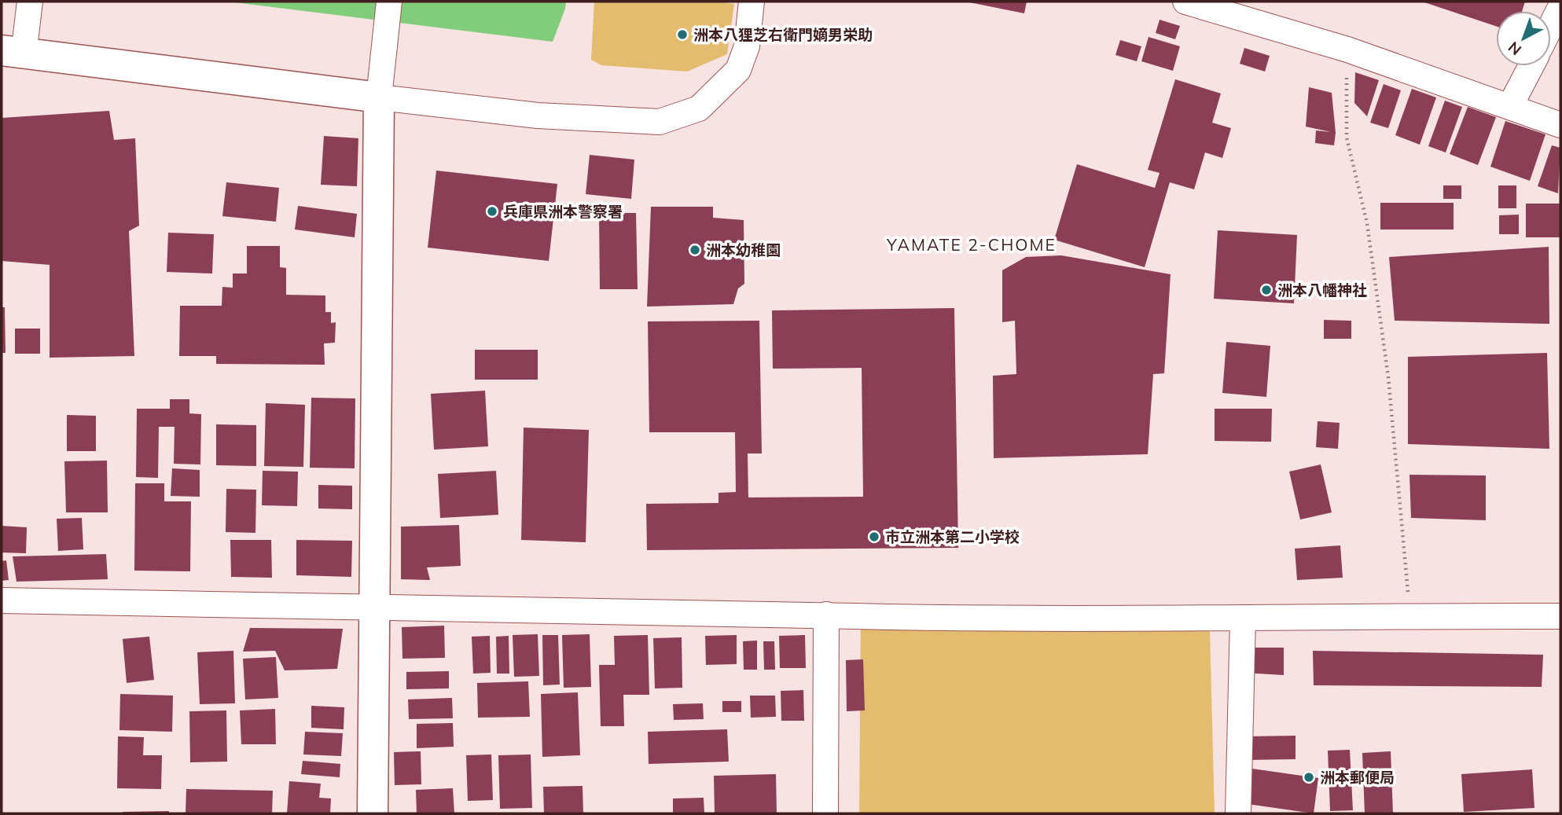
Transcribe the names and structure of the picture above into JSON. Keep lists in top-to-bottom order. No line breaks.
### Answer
{"districts":["YAMATE 2-CHOME"],"places":["洲本八狸芝右衛門嫡男栄助","兵庫県洲本警察署","洲本幼稚園","洲本八幡神社","市立洲本第二小学校","洲本郵便局"],"north":"bottom left"}
